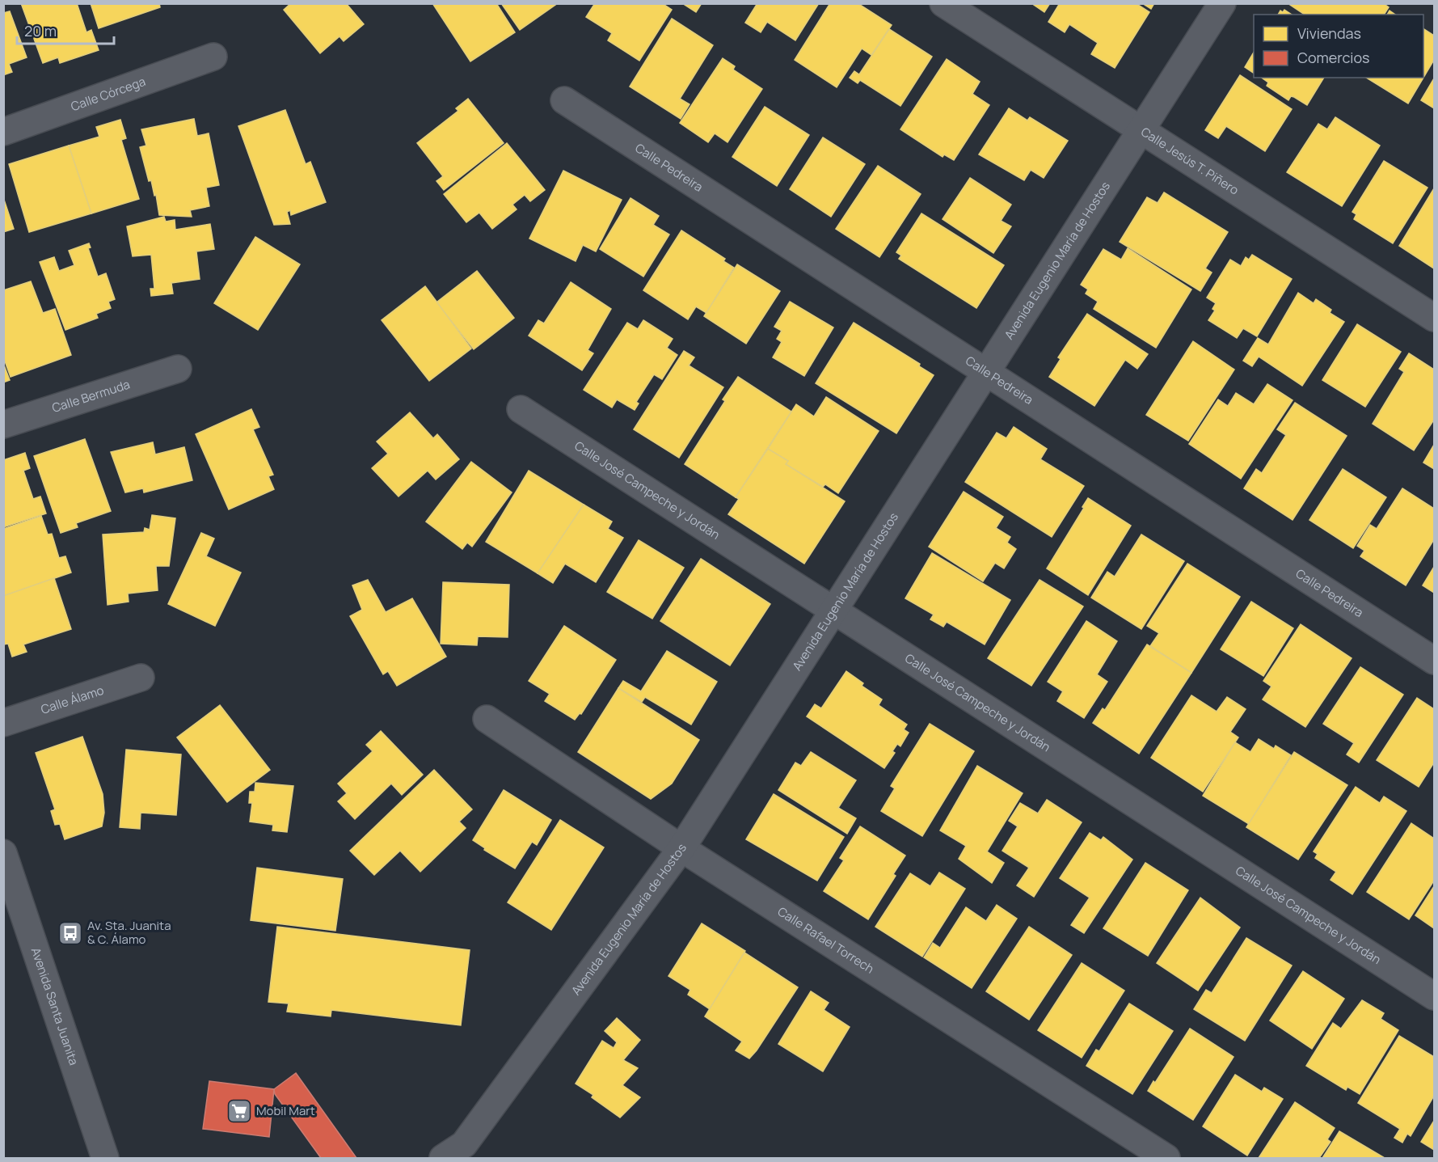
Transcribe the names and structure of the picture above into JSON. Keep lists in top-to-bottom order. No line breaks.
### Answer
{"streets":{"street":["Calle Córcega","Calle Jesús T. Piñero","Calle Pedreira","Avenida Eugenio María de Hostos","Calle Bermuda","Calle José Campeche y Jordán","Calle Álamo","Calle Rafael Torrech","Avenida Santa Juanita"]},"crossings":[["Calle Jesús T. Piñero","Avenida Eugenio María de Hostos"],["Calle Pedreira","Avenida Eugenio María de Hostos"],["Avenida Eugenio María de Hostos","Calle José Campeche y Jordán"],["Avenida Eugenio María de Hostos","Calle Rafael Torrech"]],"places":{"bus stop":["Av. Sta. Juanita & C. Álamo"],"supermarket":["Mobil Mart"]},"legend":["Viviendas","Comercios"],"scale_bar":"20 m"}
